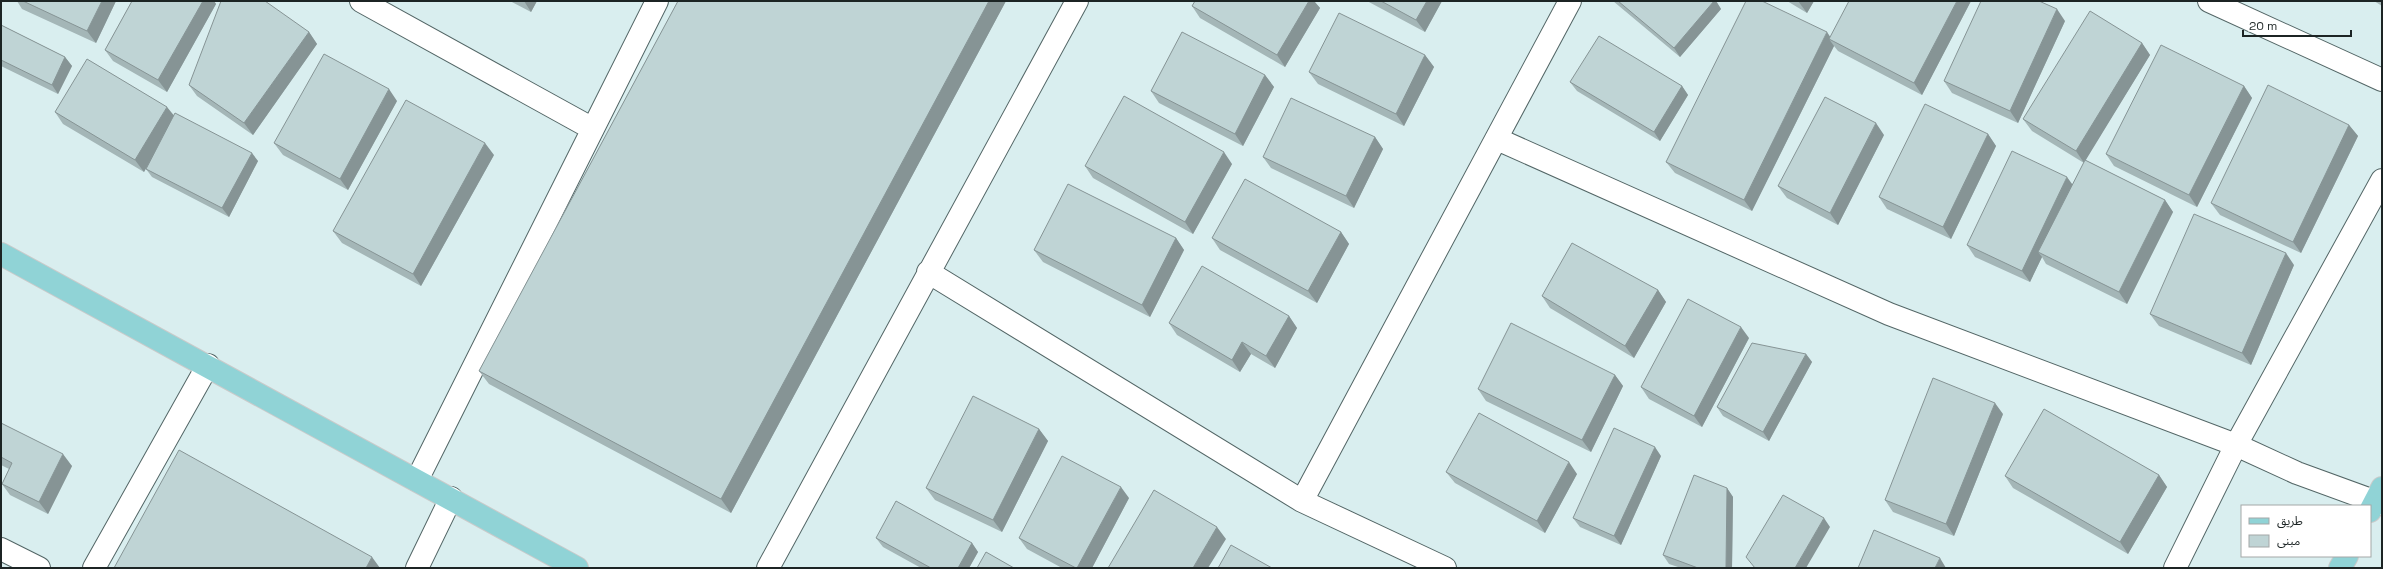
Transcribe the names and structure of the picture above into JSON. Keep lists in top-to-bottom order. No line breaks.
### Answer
{"legend":["طريق","مبنى"],"scale_bar":"20 m"}
